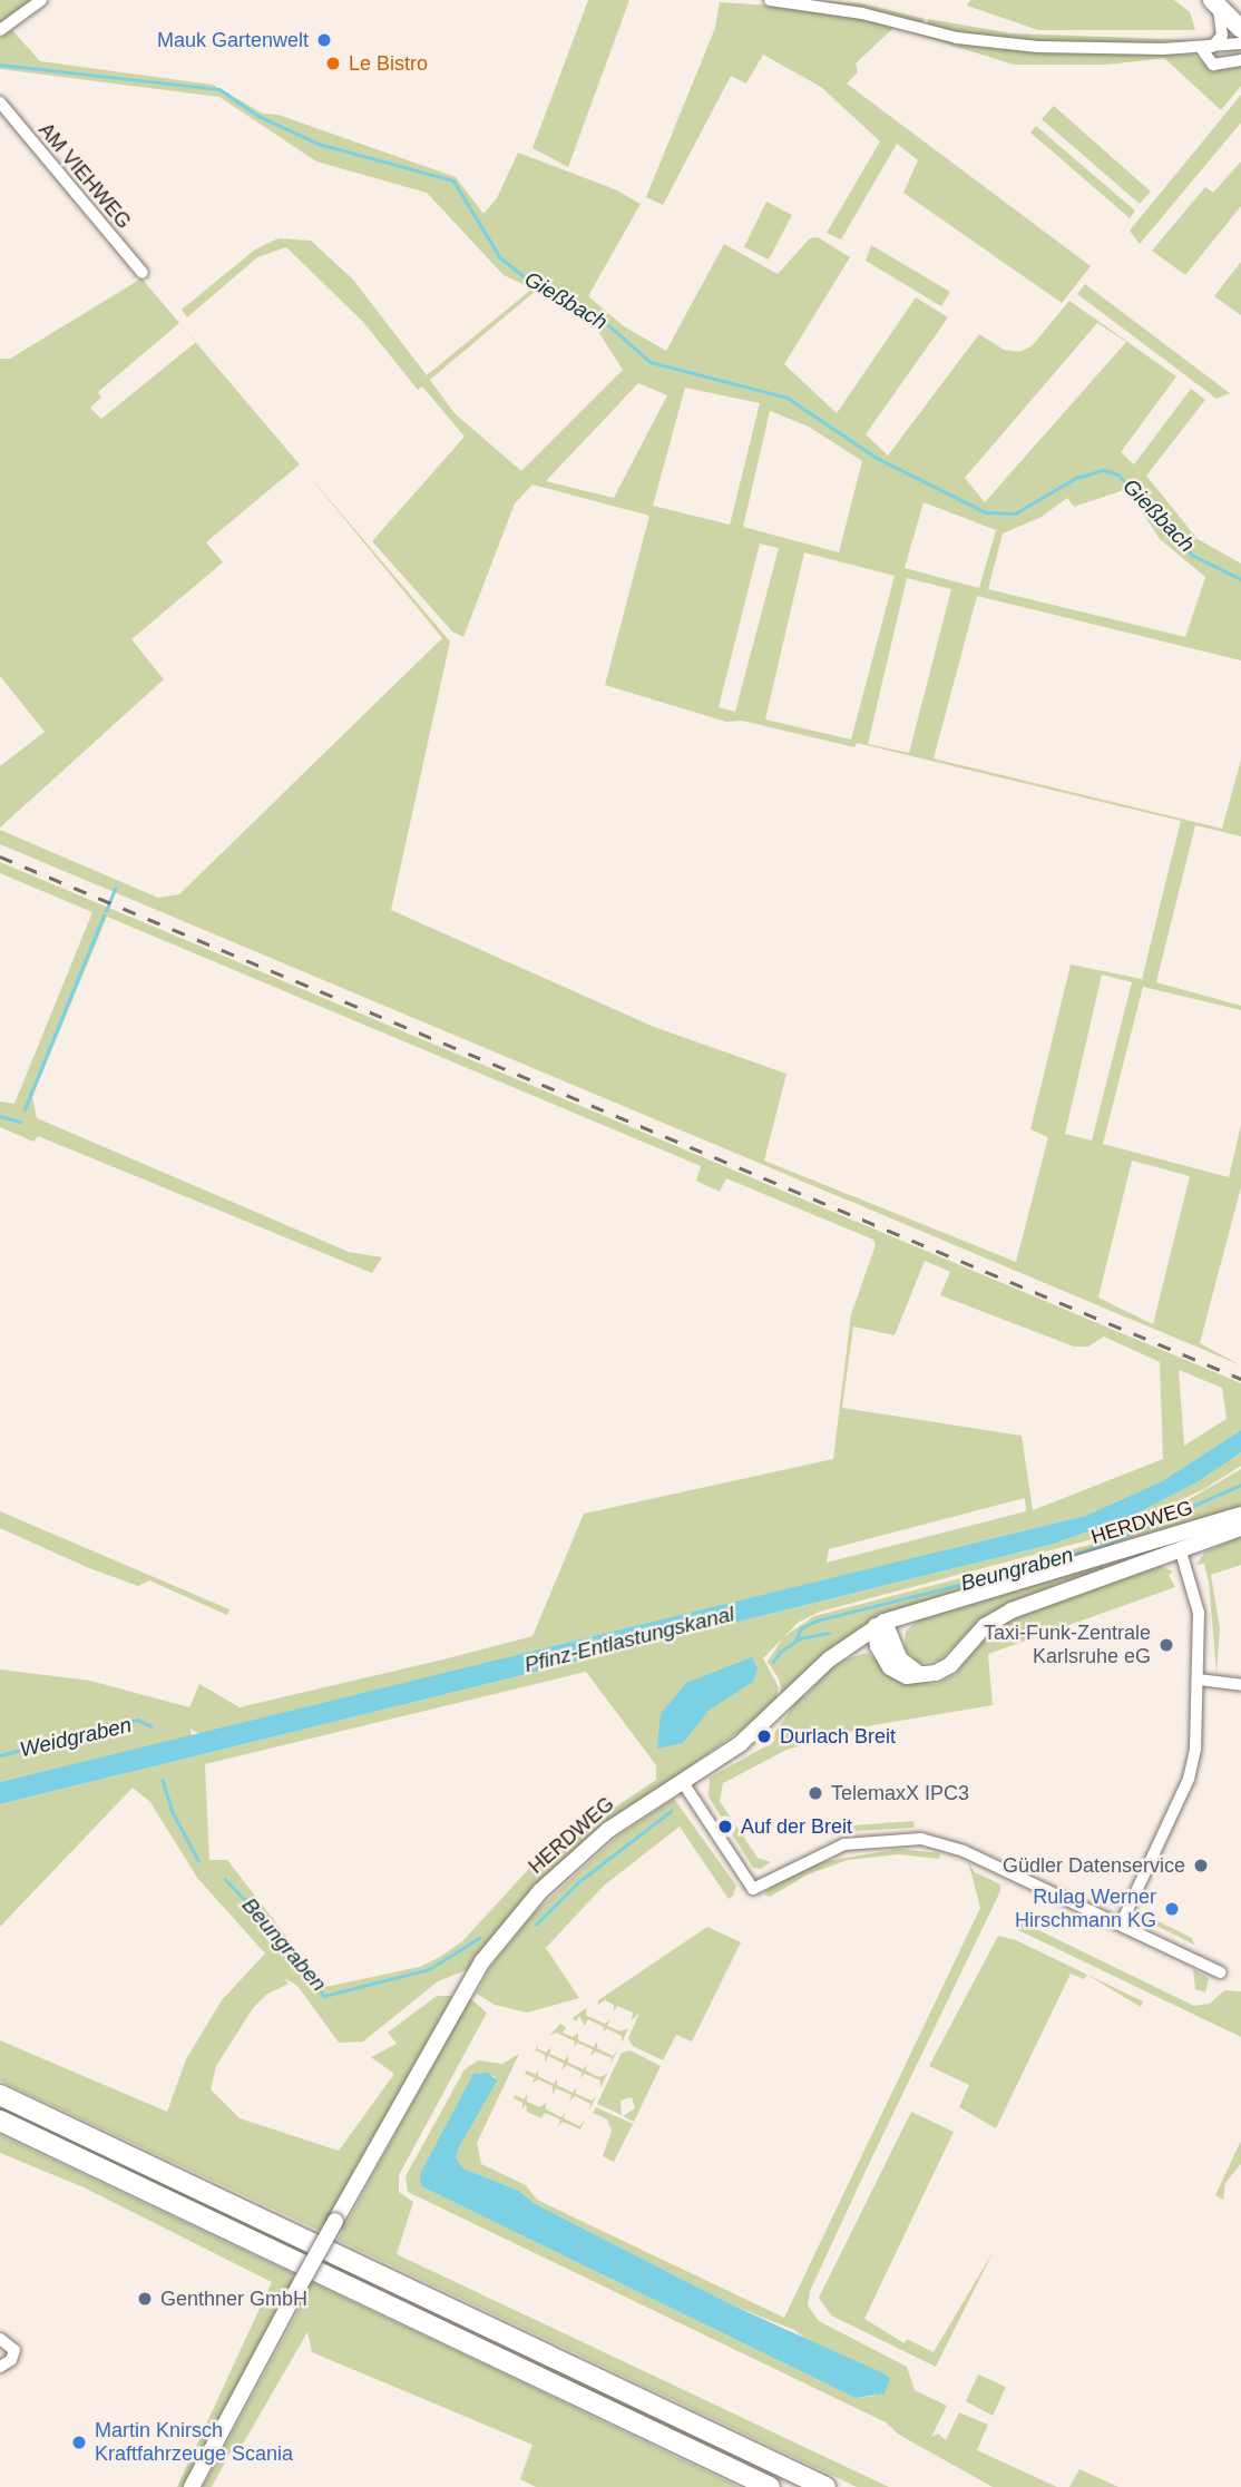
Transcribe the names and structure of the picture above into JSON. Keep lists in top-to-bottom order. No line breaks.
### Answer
{"streets":{"main road":["HERDWEG"],"street":["AM VIEHWEG"]},"water":["Gießbach","Beungraben","Pfinz-Entlastungskanal","Weidgraben"],"places":["Mauk Gartenwelt","Le Bistro","Taxi-Funk-Zentrale Karlsruhe eG","Durlach Breit","TelemaxX IPC3","Auf der Breit","Güdler Datenservice","Rulag Werner Hirschmann KG","Genthner GmbH","Martin Knirsch Kraftfahrzeuge Scania"]}
